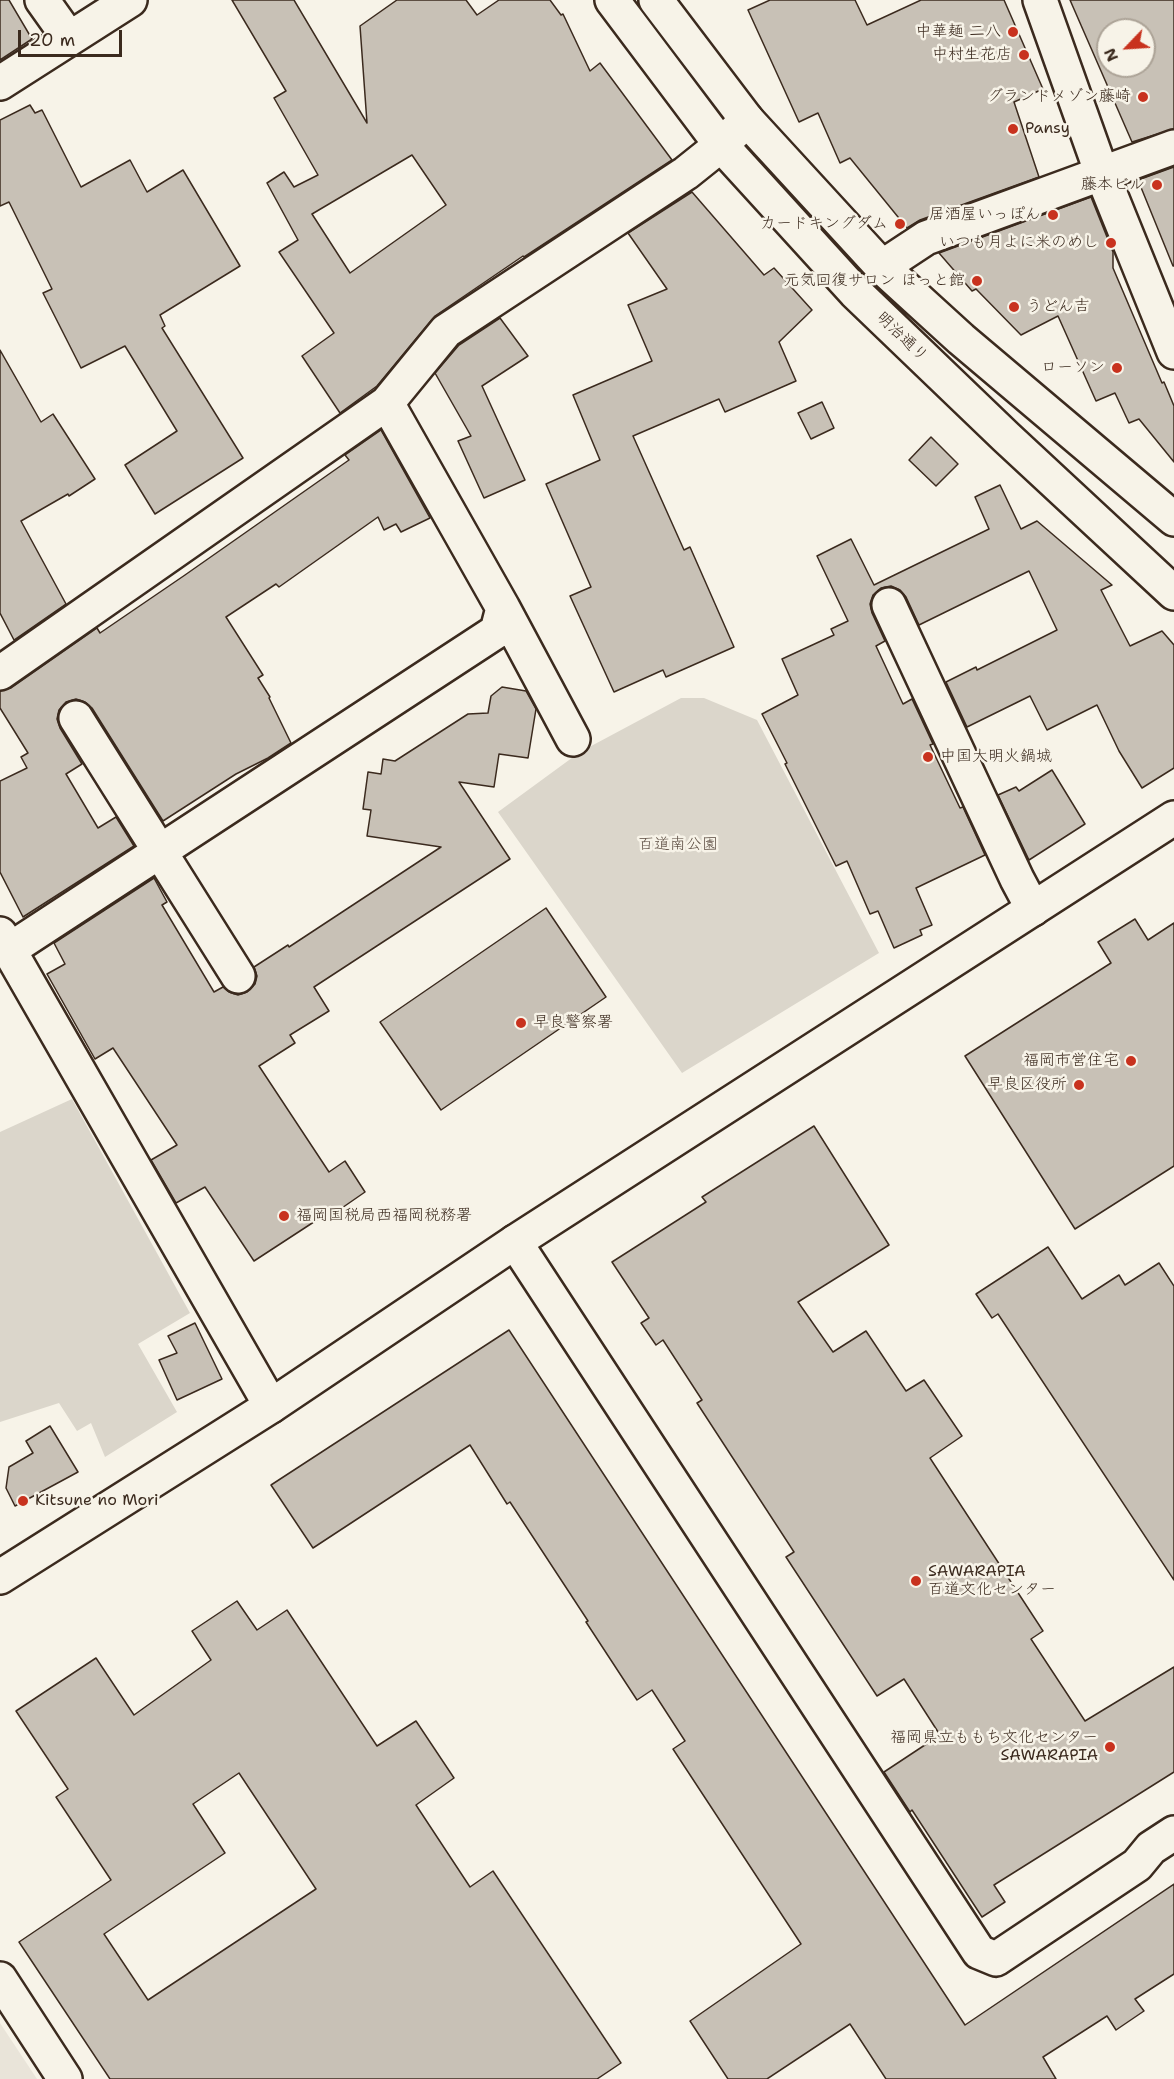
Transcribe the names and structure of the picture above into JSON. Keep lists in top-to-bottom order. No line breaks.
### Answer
{"streets":{"street":["明治通り"]},"parks":["百道南公園"],"places":["中華麺 二八","中村生花店","グランドメゾン藤崎","Pansy","藤本ビル","居酒屋いっぽん","カードキングダム","いつも月よに米のめし","元気回復サロン ほっと館","うどん吉","ローソン","中国大明火鍋城","早良警察署","福岡市営住宅","早良区役所","福岡国税局西福岡税務署","Kitsune no Mori","SAWARAPIA 百道文化センター","福岡県立ももち文化センター SAWARAPIA"],"scale_bar":"20 m","north":"bottom left"}
